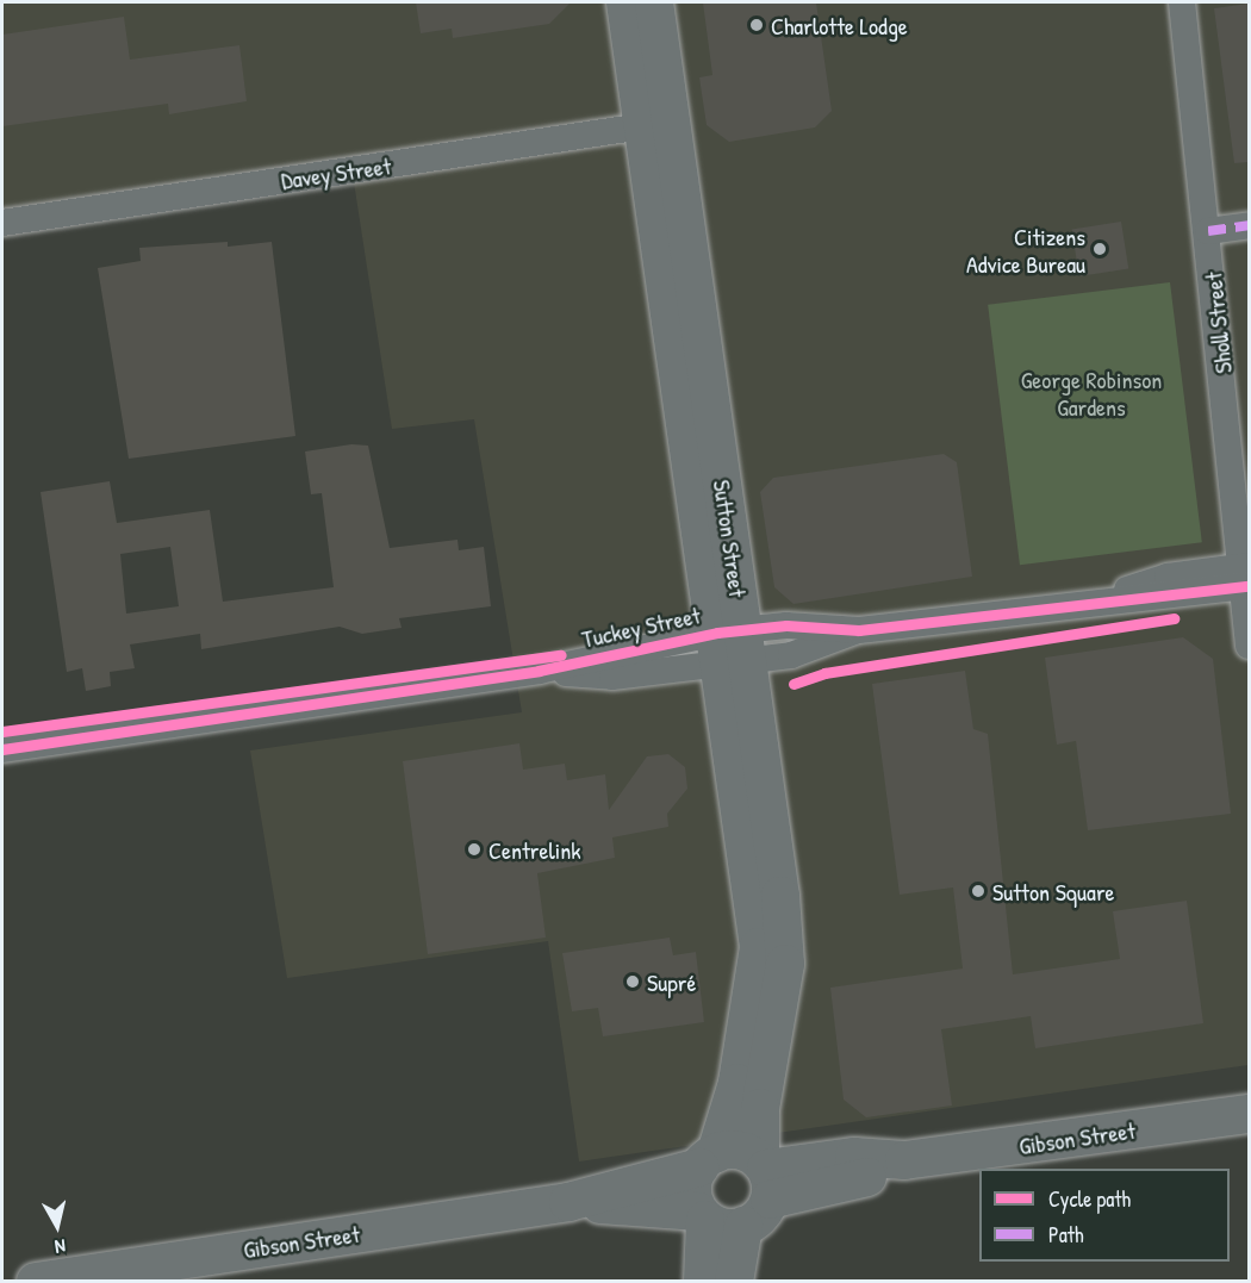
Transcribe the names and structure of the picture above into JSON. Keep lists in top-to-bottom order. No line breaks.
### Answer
{"streets":{"main road":["Sutton Street","Gibson Street"],"street":["Davey Street","Sholl Street","Tuckey Street"]},"crossings":[["Davey Street","Sutton Street"],["Sholl Street","Tuckey Street"],["Sutton Street","Tuckey Street"],["Sutton Street","Gibson Street"]],"parks":["George Robinson Gardens"],"places":["Charlotte Lodge","Citizens Advice Bureau","Centrelink","Sutton Square","Supré"],"legend":["Cycle path","Path"],"north":"bottom"}
